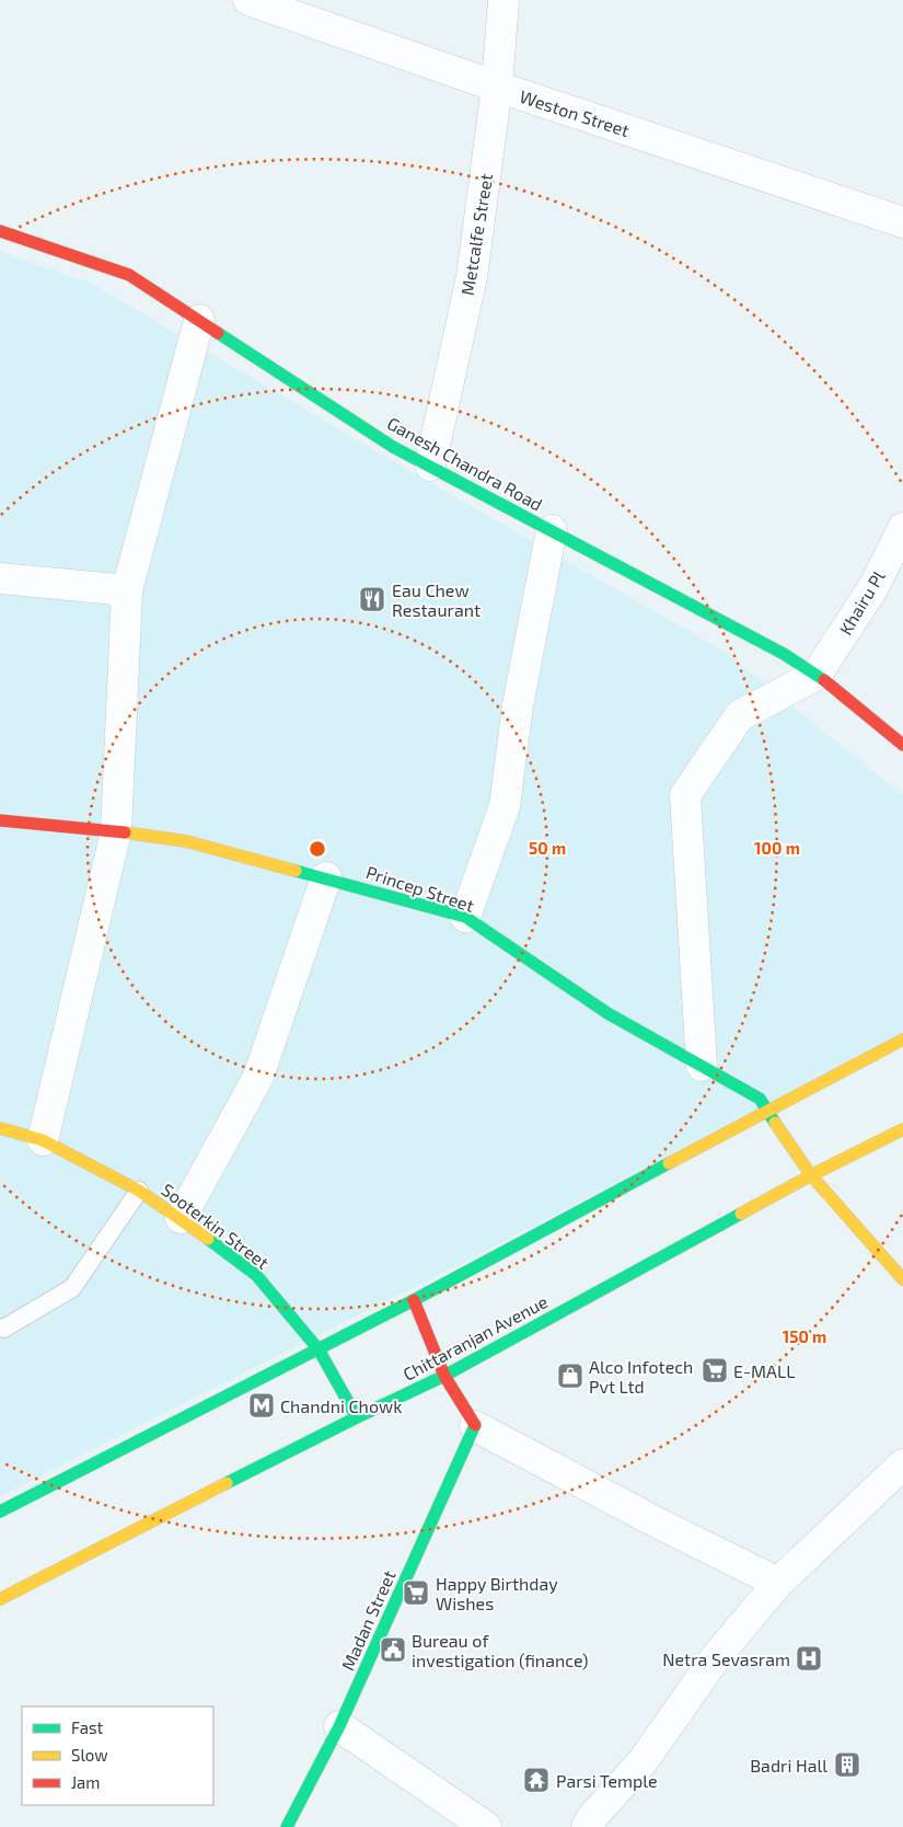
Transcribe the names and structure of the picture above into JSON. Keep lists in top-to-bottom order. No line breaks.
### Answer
{"streets":{"main road":["Ganesh Chandra Road","Princep Street","Sooterkin Street","Chittaranjan Avenue","Madan Street"],"street":["Weston Street","Metcalfe Street","Khairu Pl"]},"crossings":[["Weston Street","Metcalfe Street"],["Metcalfe Street","Ganesh Chandra Road"],["Ganesh Chandra Road","Khairu Pl"],["Princep Street","Chittaranjan Avenue"],["Sooterkin Street","Chittaranjan Avenue"]],"places":{"restaurant":["Eau Chew Restaurant"],"supermarket":["E-MALL","Happy Birthday Wishes"],"shop":["Alco Infotech Pvt Ltd"],"metro station":["Chandni Chowk"],"public building":["Bureau of investigation (finance)"],"hospital":["Netra Sevasram"],"building":["Badri Hall"],"temple":["Parsi Temple"]},"legend":["Fast","Slow","Jam"],"rings":["50 m","100 m","150 m"]}
